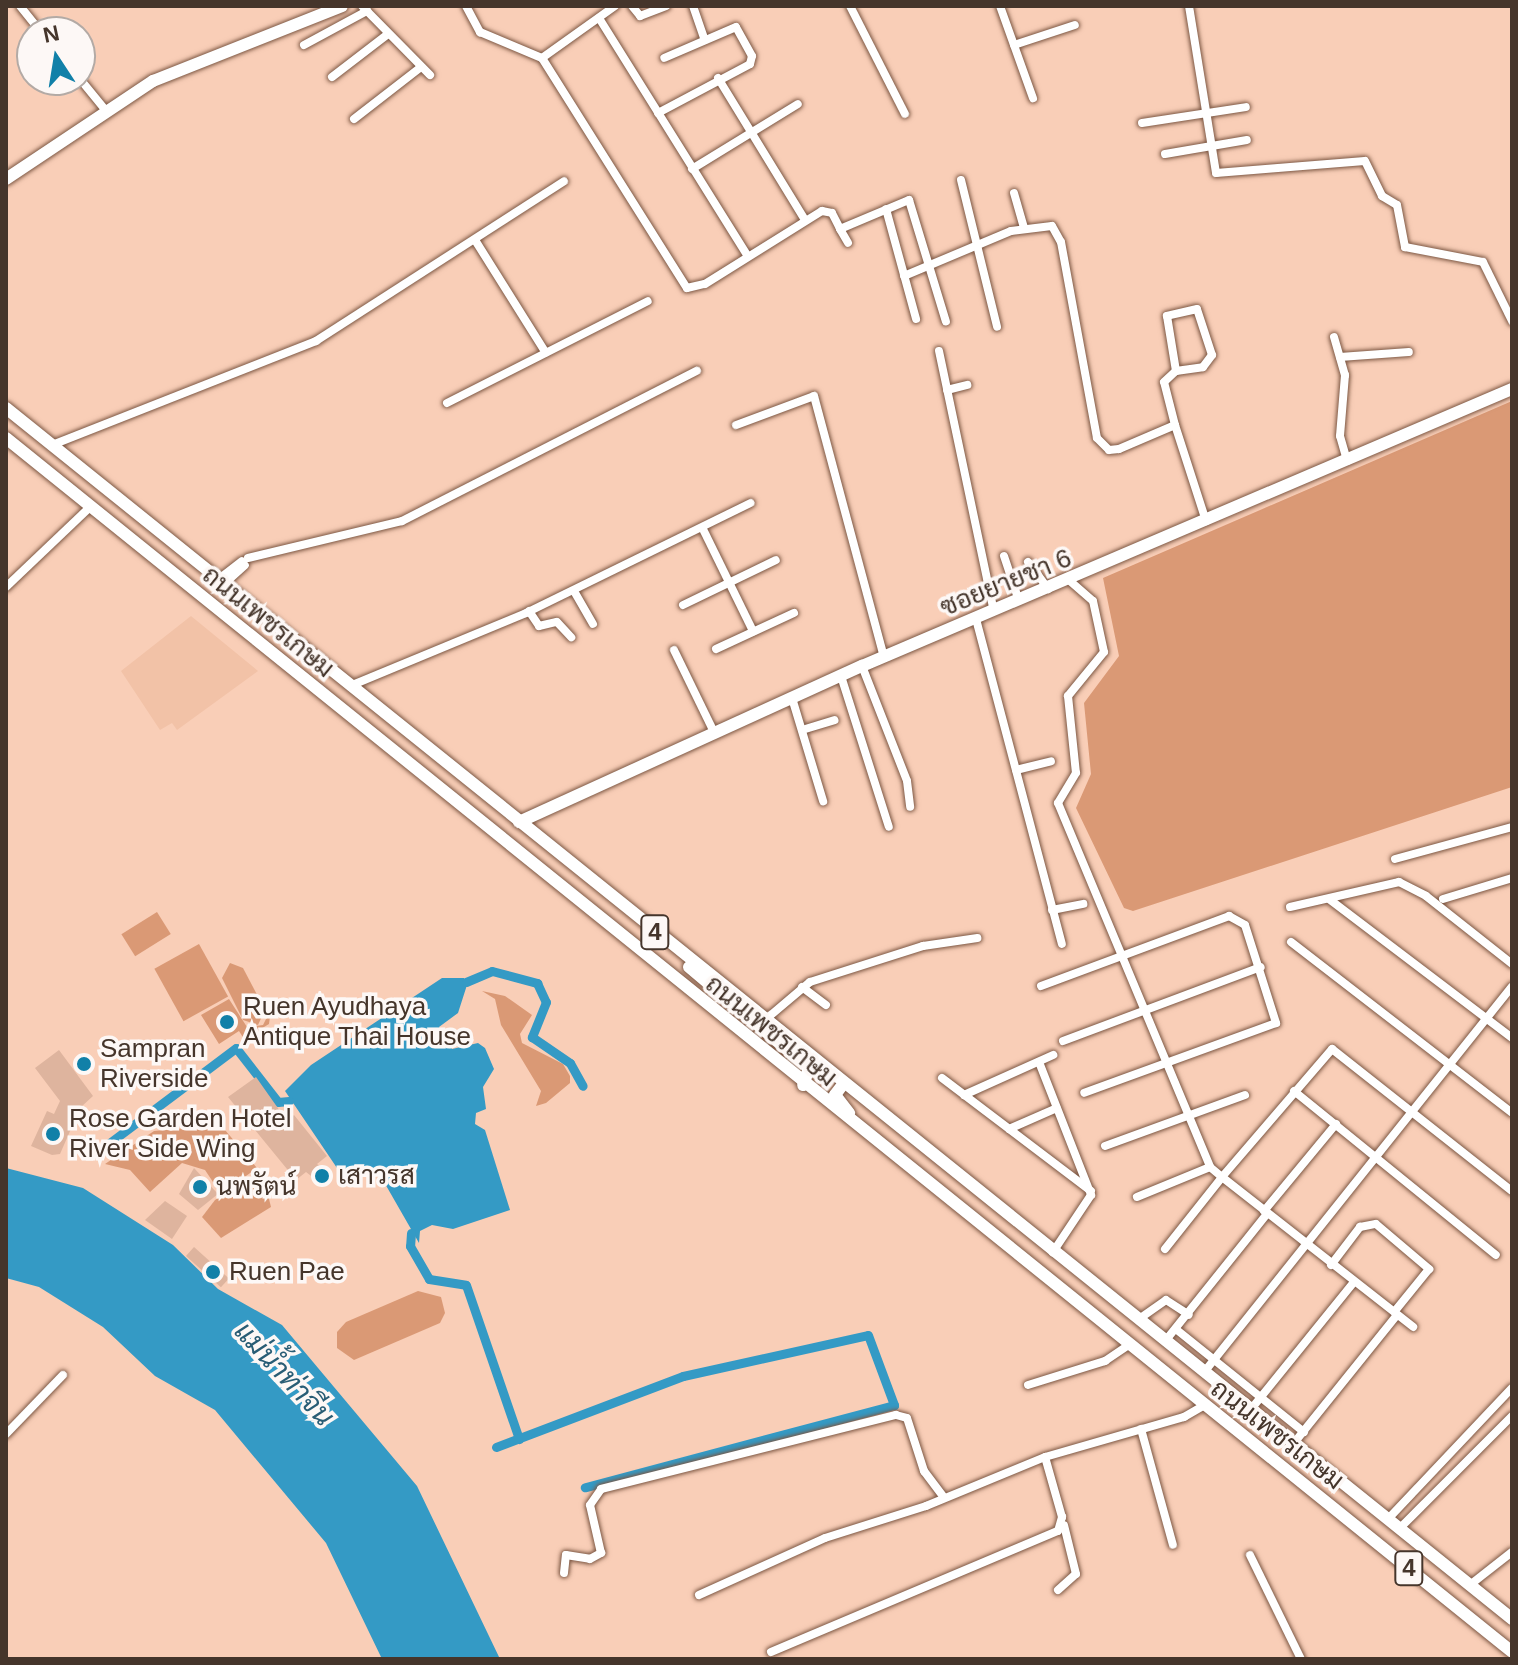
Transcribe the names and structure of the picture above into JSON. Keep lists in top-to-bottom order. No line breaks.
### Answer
{"streets":{"main road":["ซอยยายชา 6","ถนนเพชรเกษม","4"]},"crossings":[["ซอยยายชา 6","ถนนเพชรเกษม"]],"water":["แม่น้ำท่าจีน"],"places":["Ruen Ayudhaya Antique Thai House","Sampran Riverside","Rose Garden Hotel River Side Wing","เสาวรส","นพรัตน์","Ruen Pae"],"north":"top"}
